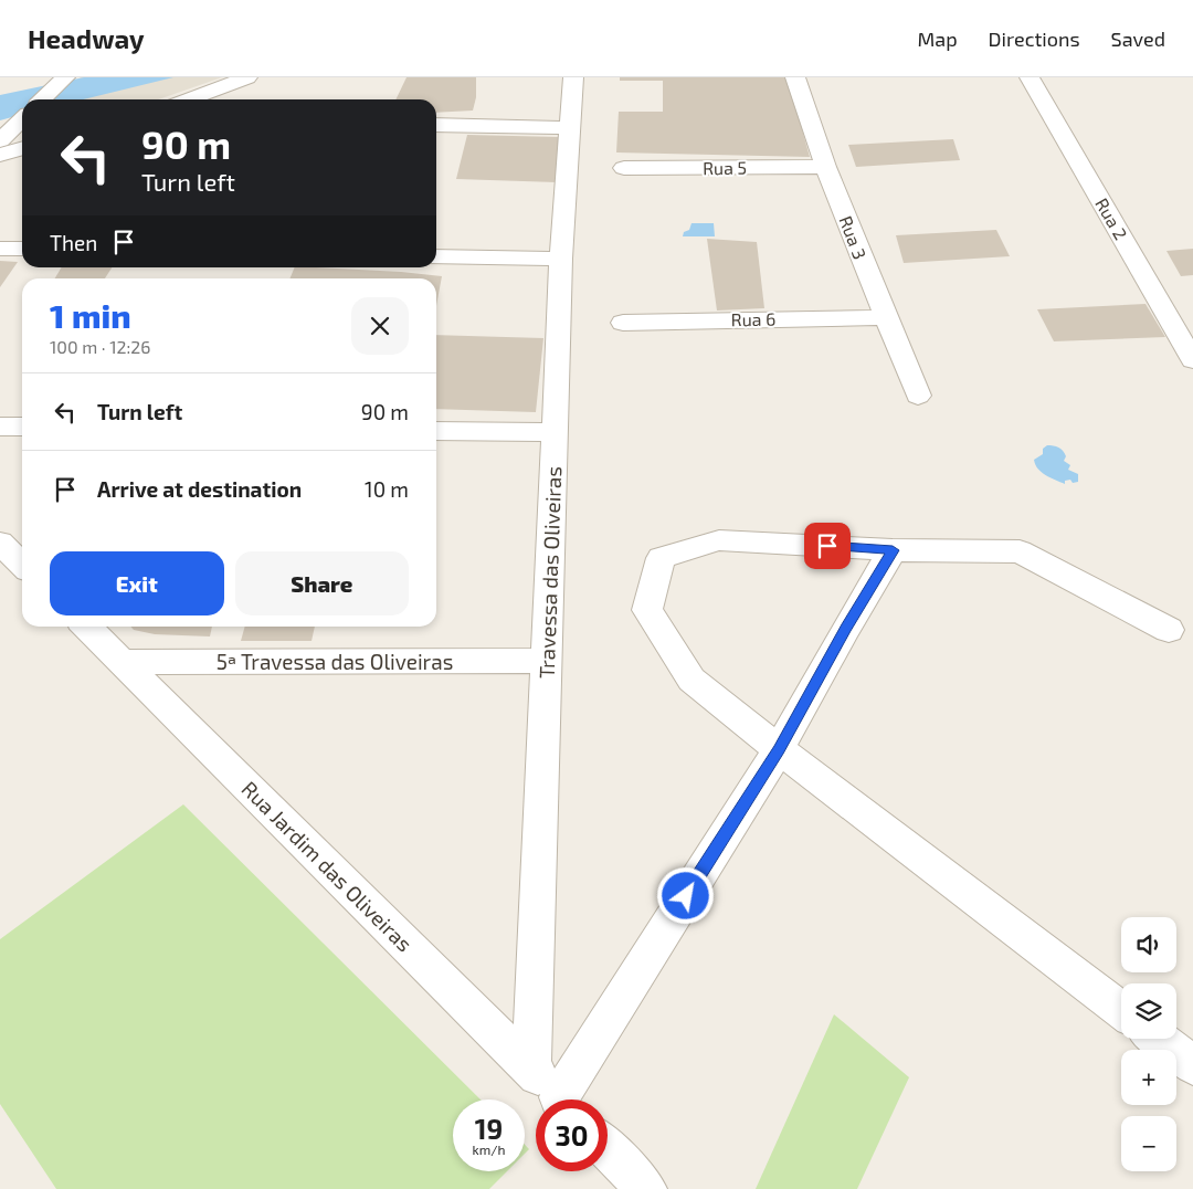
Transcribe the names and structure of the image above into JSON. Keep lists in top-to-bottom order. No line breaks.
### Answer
{"streets":{"street":["Rua 5","Rua 2","Rua 3","Rua 6","Travessa das Oliveiras","5ª Travessa das Oliveiras","Rua Jardim das Oliveiras"]},"crossings":[["Rua 5","Rua 3"],["Rua 3","Rua 6"],["Travessa das Oliveiras","5ª Travessa das Oliveiras"],["Travessa das Oliveiras","Rua Jardim das Oliveiras"],["5ª Travessa das Oliveiras","Rua Jardim das Oliveiras"]],"page":{"header":"Headway","nav":["Map","Directions","Saved"],"turn":["90 m","Turn left"],"then":"Then","heading":["1 min","100 m · 12:26"],"list":[{"name":"Turn left","value":"90 m"},{"name":"Arrive at destination","value":"10 m"}],"buttons":["Exit","Share"],"map_buttons":["+","−"],"speed":"19 km/h","limit":"30"}}
